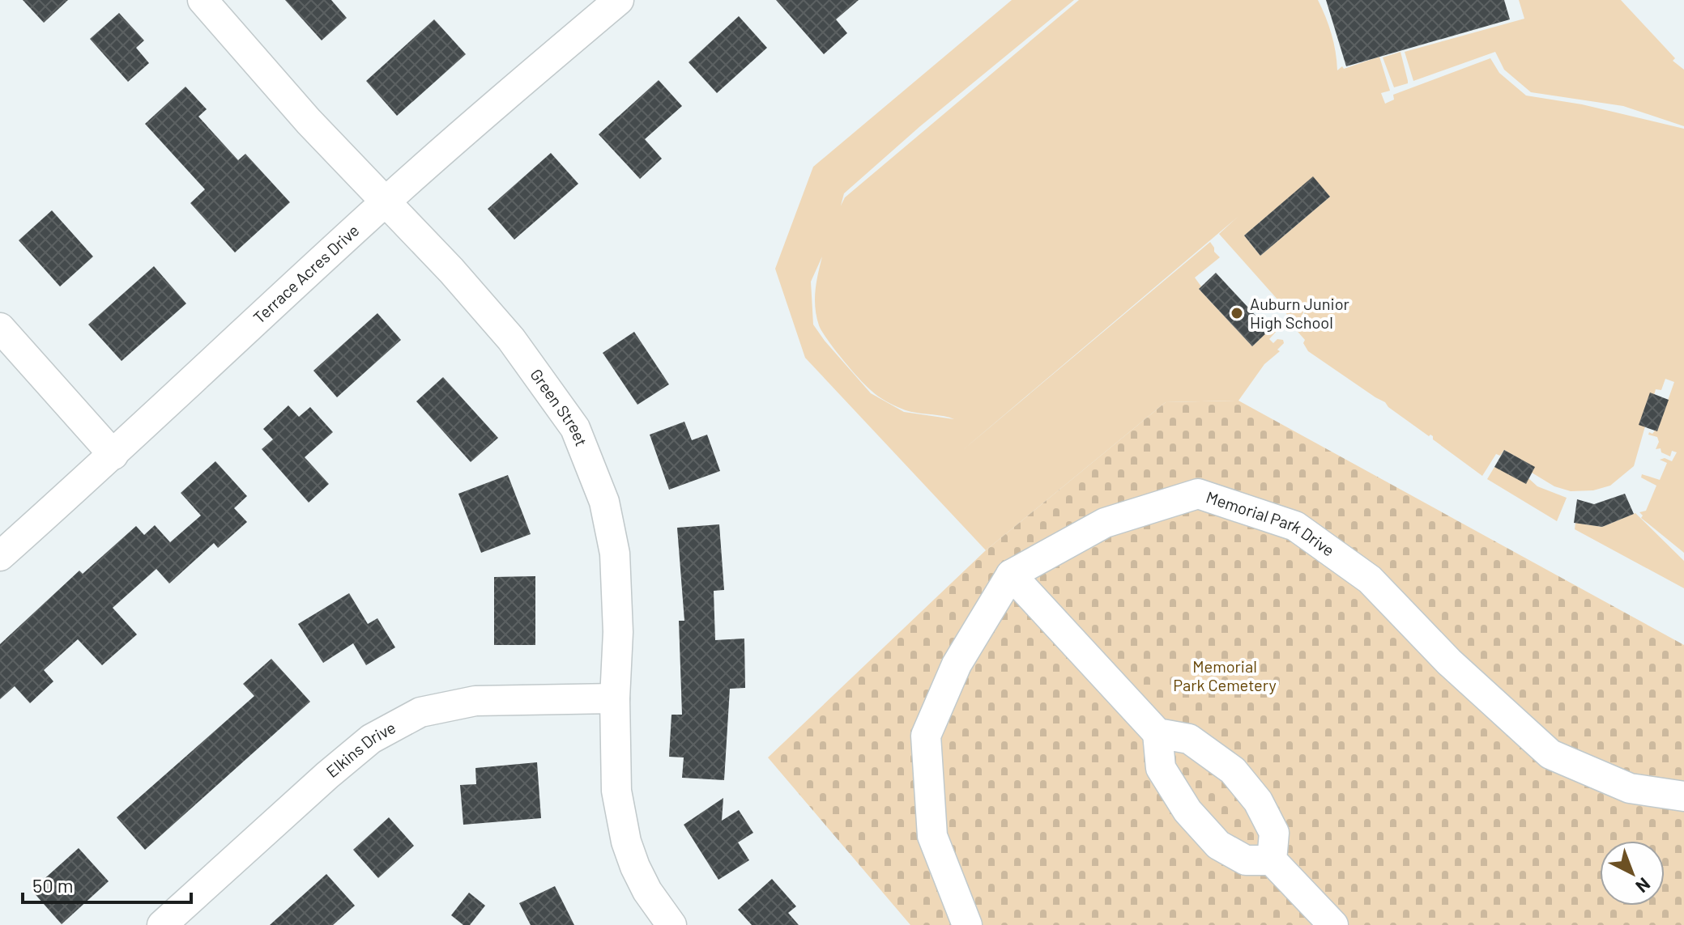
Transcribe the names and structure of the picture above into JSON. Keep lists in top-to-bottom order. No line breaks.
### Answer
{"streets":{"street":["Terrace Acres Drive","Green Street","Memorial Park Drive","Elkins Drive"]},"crossings":[["Terrace Acres Drive","Green Street"],["Green Street","Elkins Drive"]],"parks":["Memorial Park Cemetery"],"places":["Auburn Junior High School"],"scale_bar":"50 m","north":"bottom right"}
